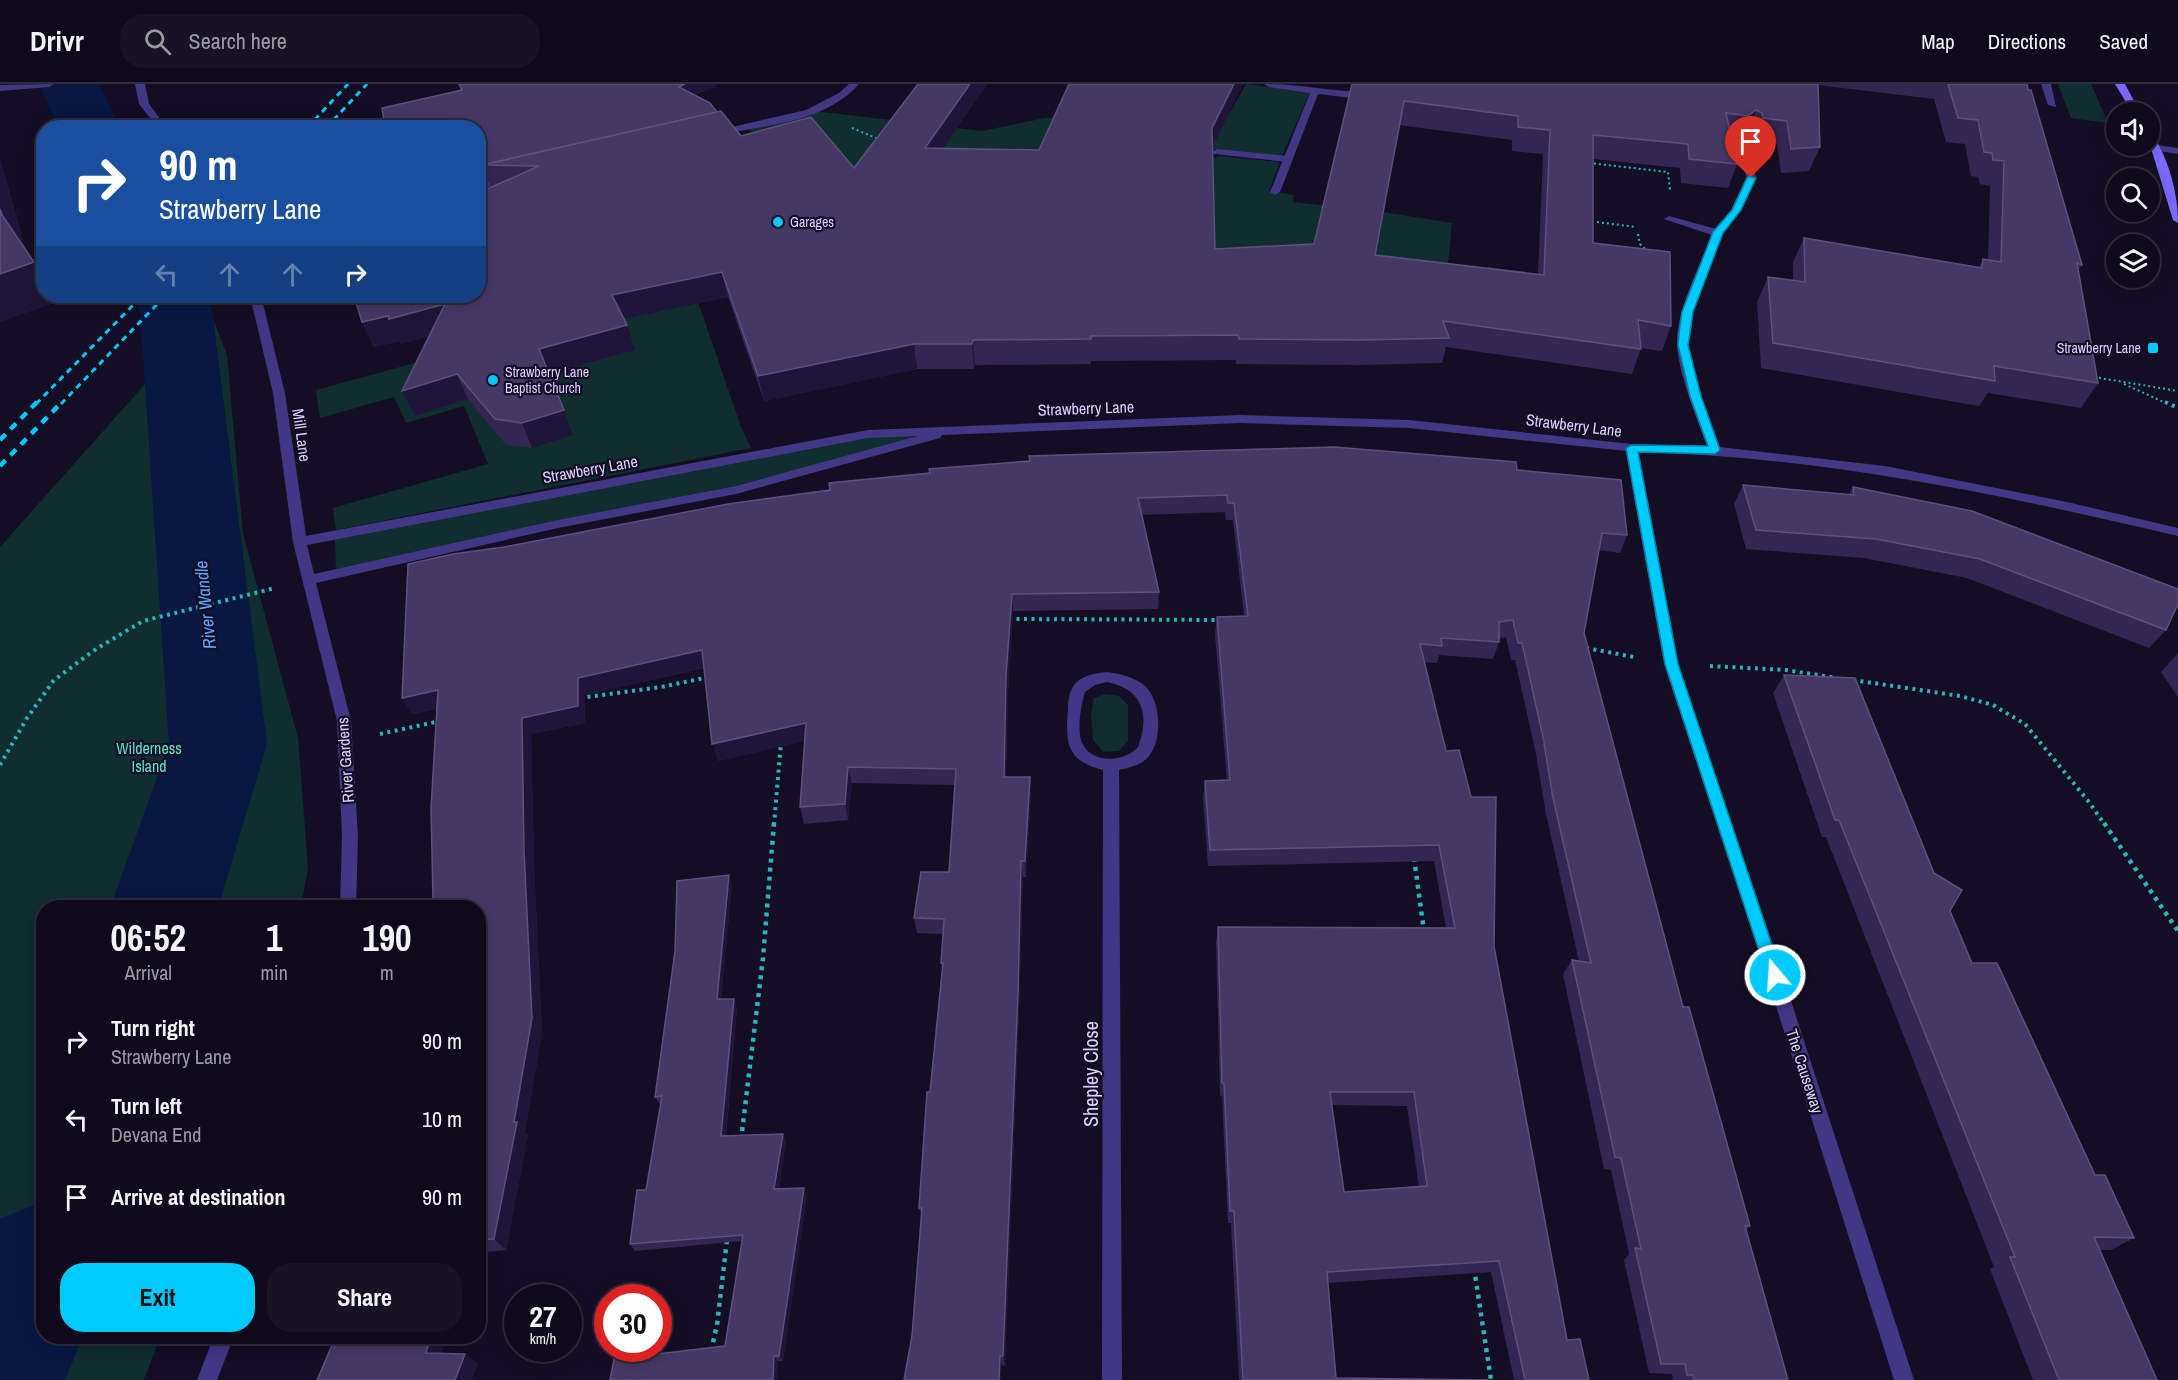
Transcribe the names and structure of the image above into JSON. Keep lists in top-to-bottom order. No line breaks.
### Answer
{"streets":{"street":["Strawberry Lane","Mill Lane","River Gardens","The Causeway","Shepley Close"]},"crossings":[["Strawberry Lane","Mill Lane"],["Strawberry Lane","River Gardens"],["Strawberry Lane","The Causeway"],["Mill Lane","River Gardens"]],"water":["River Wandle"],"parks":["Wilderness Island"],"places":{"other":["Garages","Strawberry Lane Baptist Church"],"transit":["Strawberry Lane"]},"page":{"header":"Drivr","search":"Search here","nav":["Map","Directions","Saved"],"turn":["90 m","Strawberry Lane"],"eta":["06:52","Arrival","1","min","190","m"],"list":[{"name":"Turn right","note":"Strawberry Lane","value":"90 m"},{"name":"Turn left","note":"Devana End","value":"10 m"},{"name":"Arrive at destination","value":"90 m"}],"buttons":["Exit","Share"],"speed":"27 km/h","limit":"30"}}
